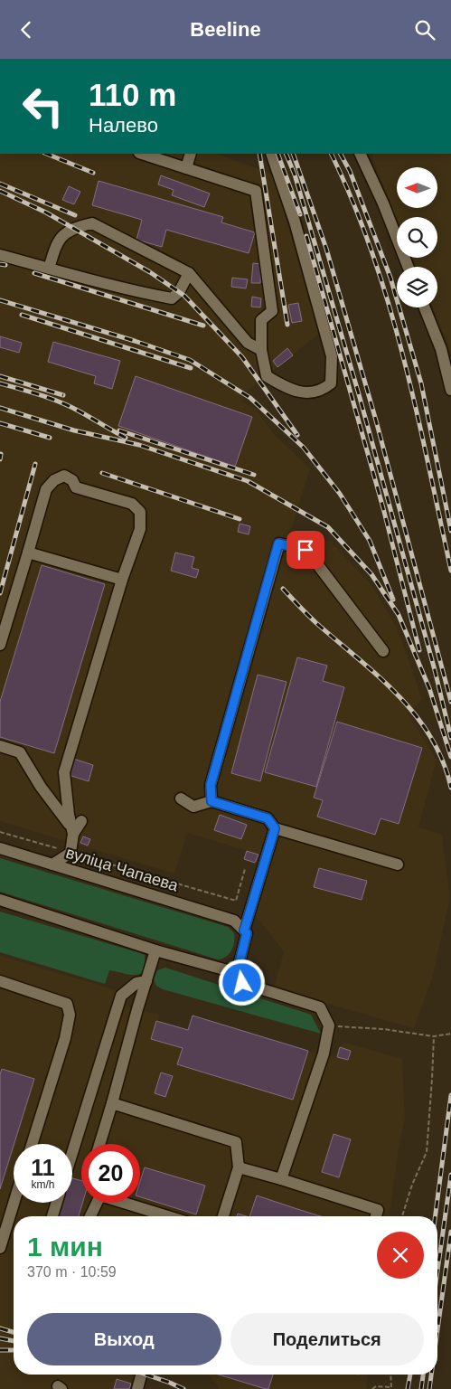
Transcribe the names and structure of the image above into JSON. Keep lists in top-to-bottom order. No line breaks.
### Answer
{"streets":{"street":["вуліца Чапаева"]},"north":"left","page":{"header":"Beeline","turn":["110 m","Налево"],"speed":"11 km/h","limit":"20","heading":["1 мин","370 m · 10:59"],"buttons":["Выход","Поделиться"]}}
